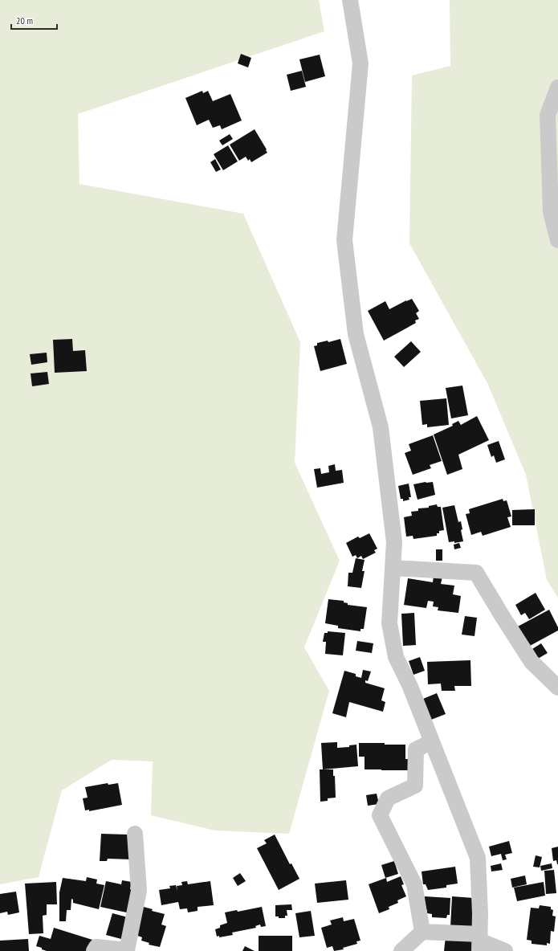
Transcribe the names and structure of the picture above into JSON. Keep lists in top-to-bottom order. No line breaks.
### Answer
{"scale_bar":"20 m"}
